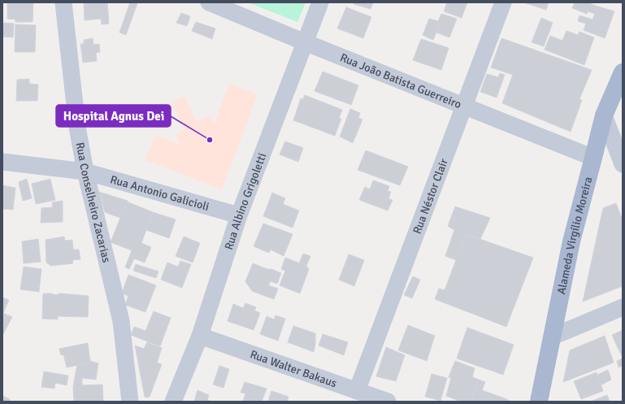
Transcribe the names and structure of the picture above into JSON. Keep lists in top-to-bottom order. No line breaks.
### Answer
{"streets":{"main road":["Alameda Virgílio Moreira"],"street":["Rua João Batista Guerreiro","Rua Antonio Galicioli","Rua Néstor Clair","Rua Albino Grigoletti","Rua Conselheiro Zacarias","Rua Walter Bakaus"]},"crossings":[["Rua João Batista Guerreiro","Rua Néstor Clair"],["Rua João Batista Guerreiro","Rua Albino Grigoletti"],["Rua João Batista Guerreiro","Alameda Virgílio Moreira"],["Rua Antonio Galicioli","Rua Albino Grigoletti"],["Rua Antonio Galicioli","Rua Conselheiro Zacarias"],["Rua Néstor Clair","Rua Walter Bakaus"],["Rua Albino Grigoletti","Rua Walter Bakaus"]],"places":["Hospital Agnus Dei"]}
